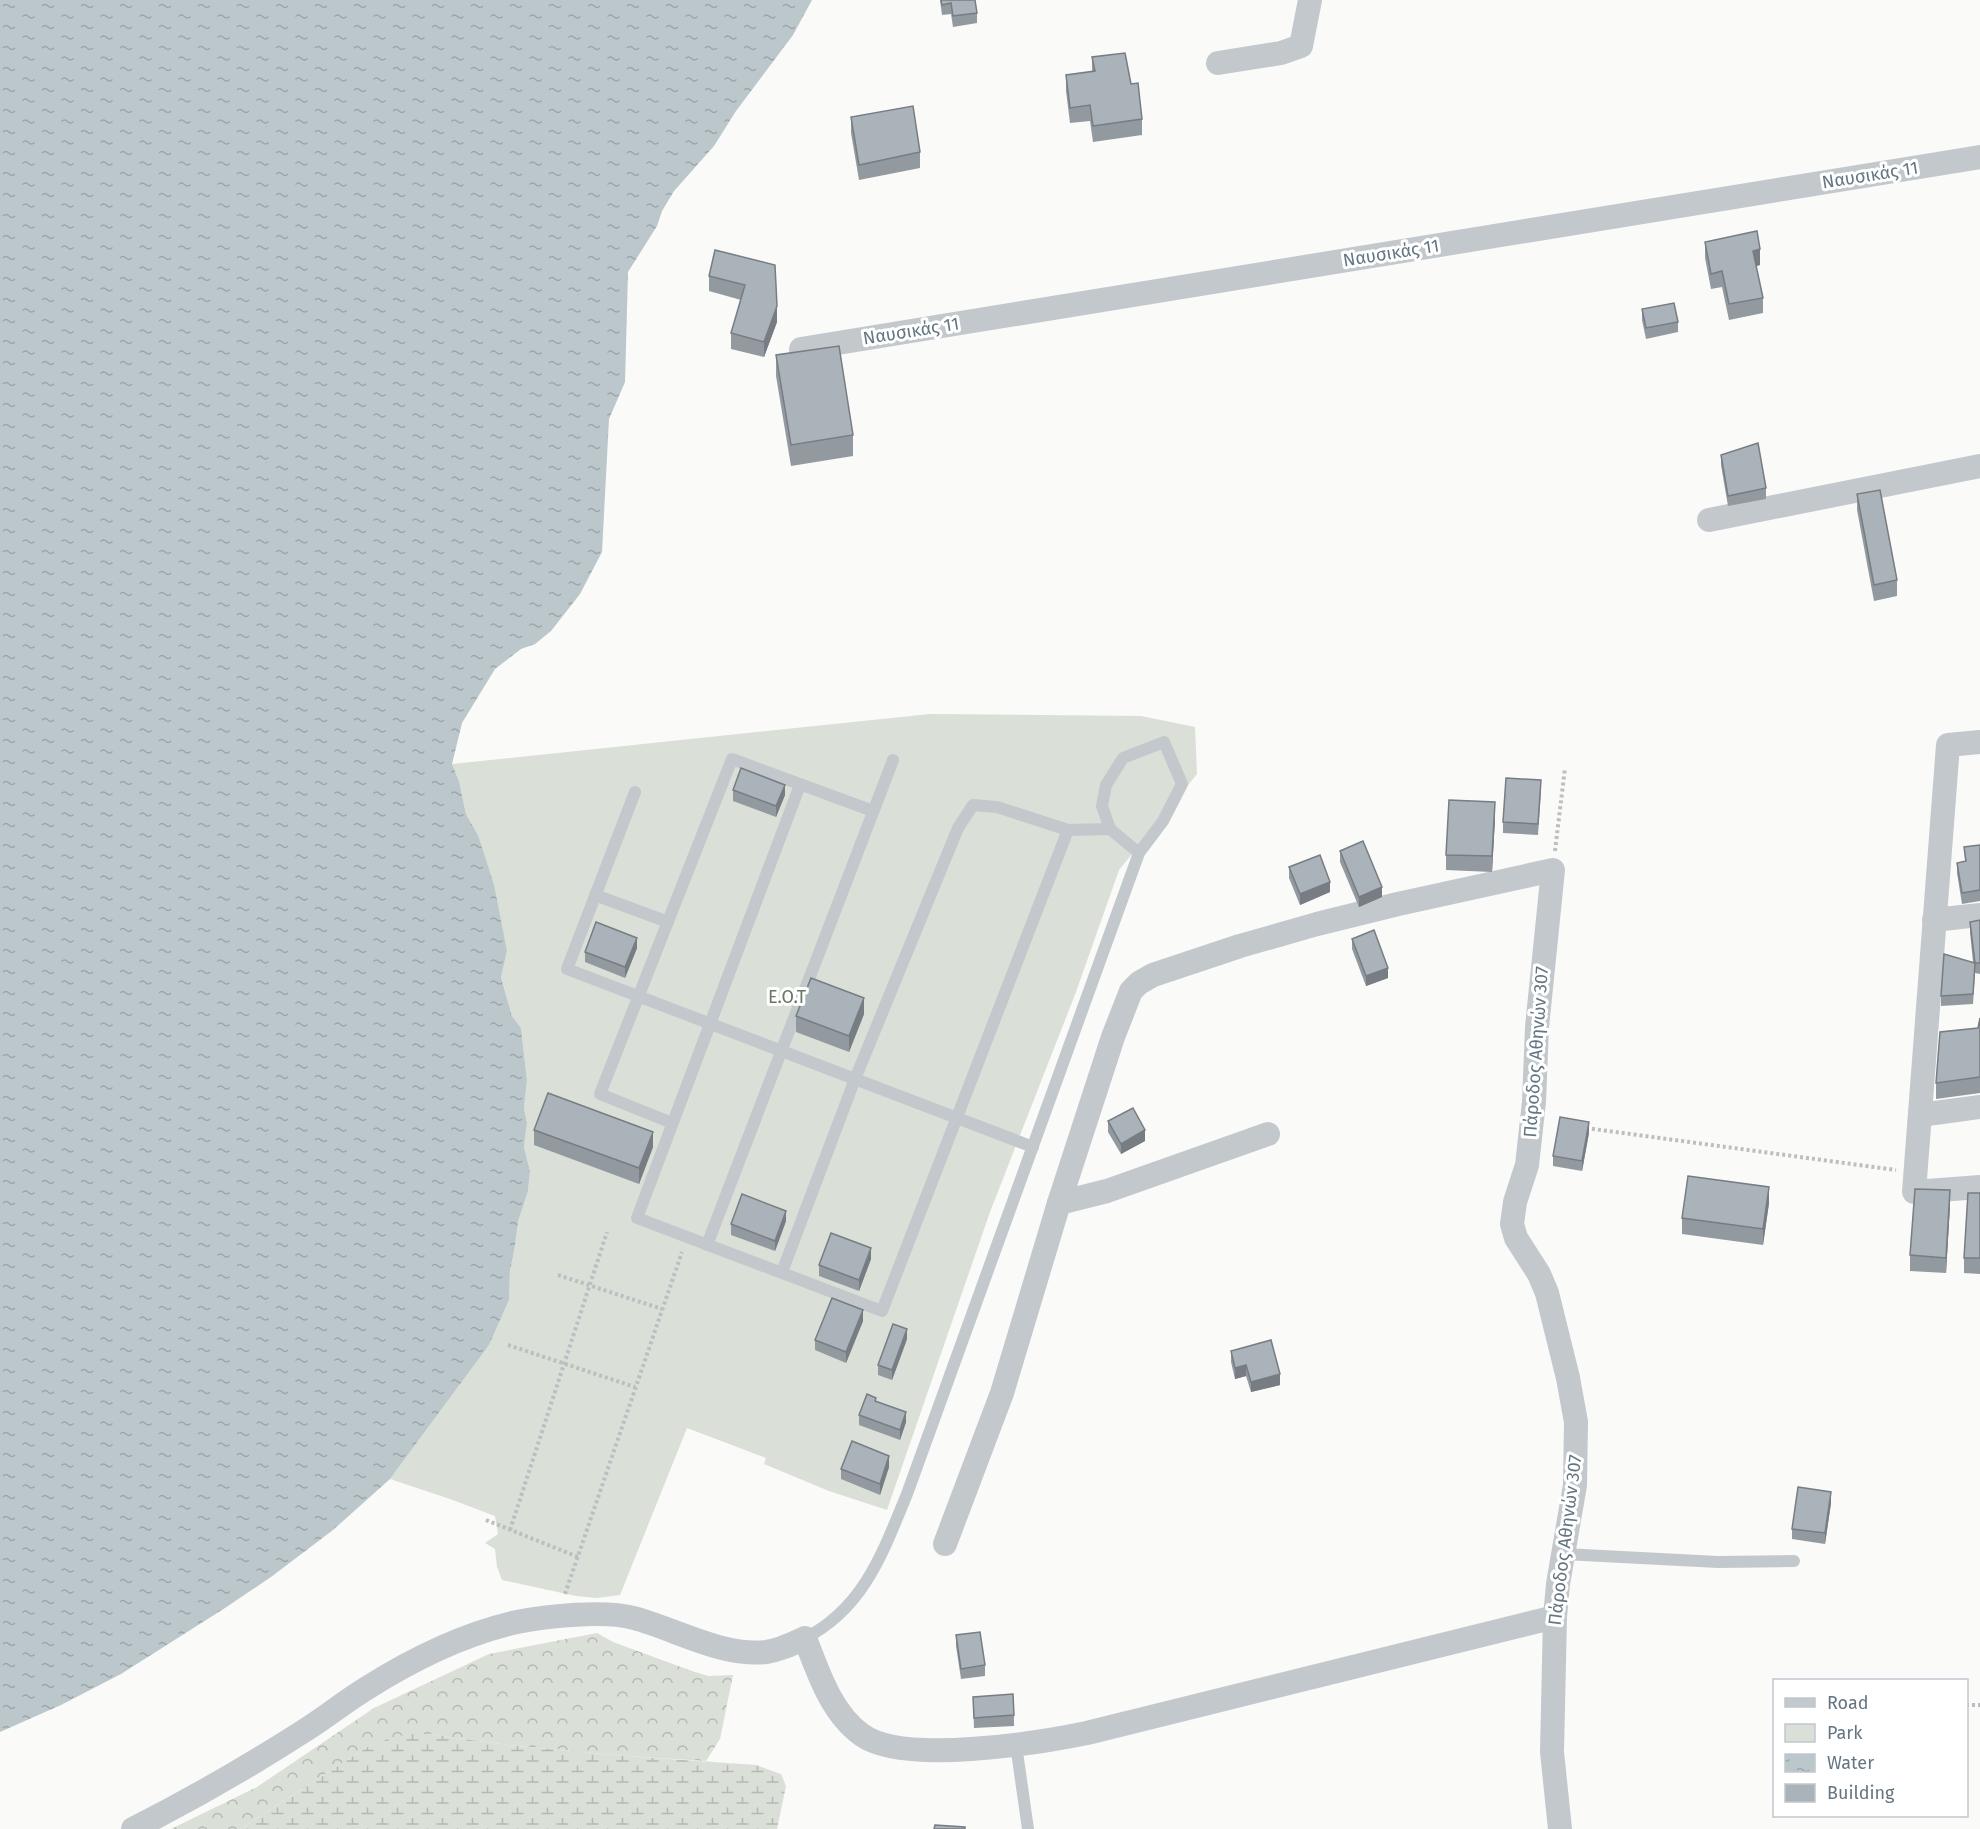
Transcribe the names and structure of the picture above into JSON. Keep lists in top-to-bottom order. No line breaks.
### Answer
{"streets":{"street":["Ναυσικάς 11","Πάροδος Αθηνών 307"]},"parks":["E.O.T"],"legend":["Road","Park","Water","Building"]}
